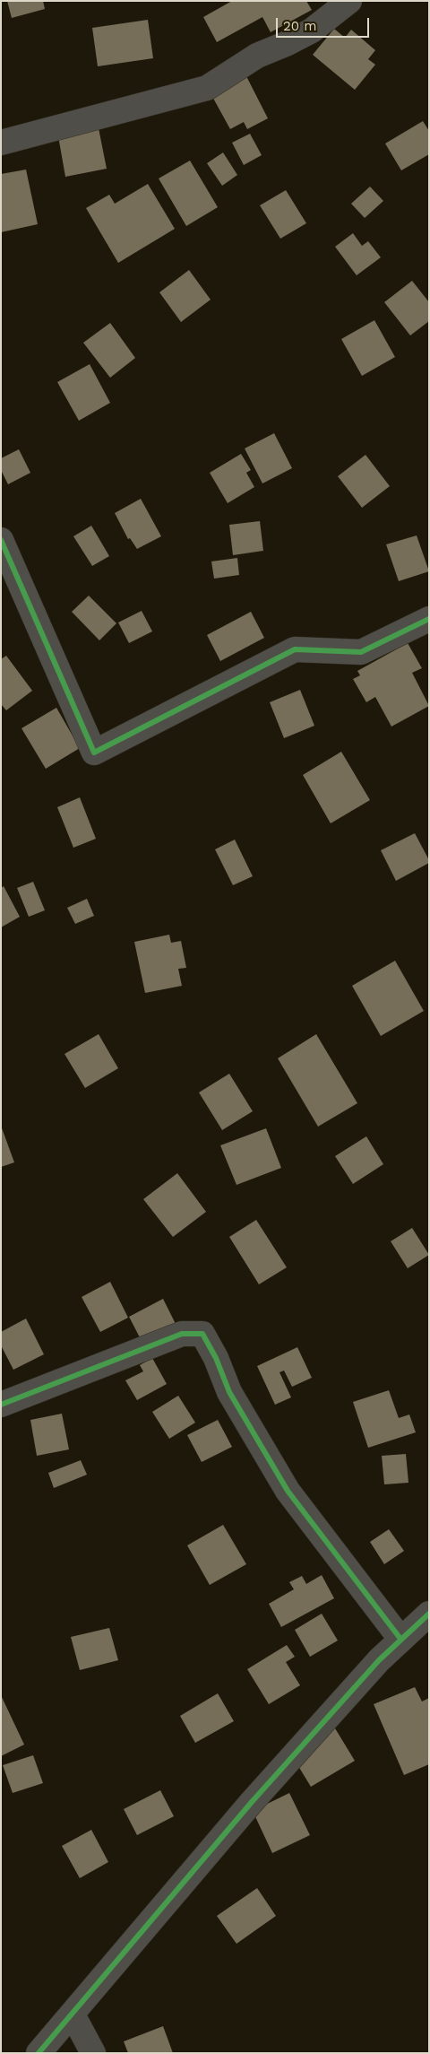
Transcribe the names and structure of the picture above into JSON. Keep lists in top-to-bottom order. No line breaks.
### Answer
{"scale_bar":"20 m"}
